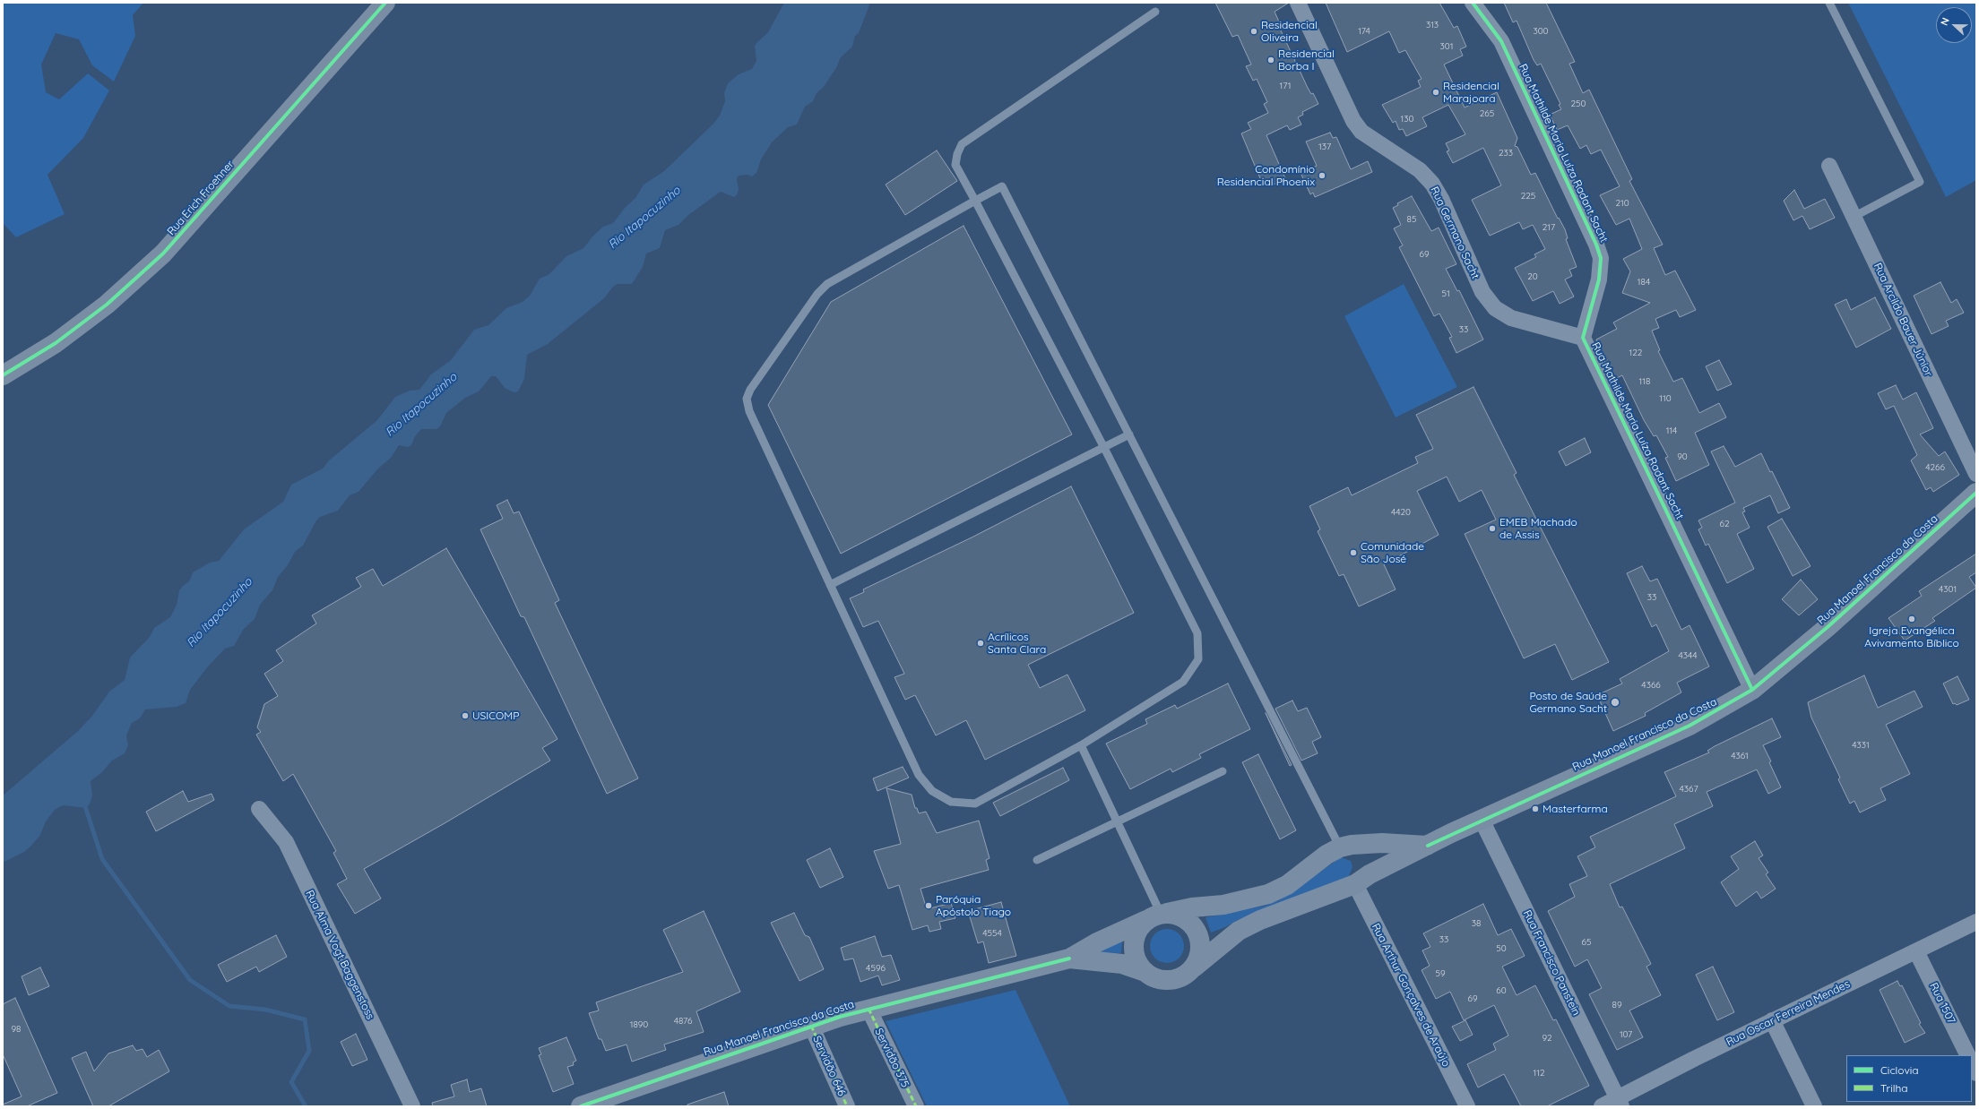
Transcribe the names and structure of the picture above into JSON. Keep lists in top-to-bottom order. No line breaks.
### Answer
{"streets":{"main road":["Rua Erich Froehner","Rua Manoel Francisco da Costa"],"street":["Rua Mathilde Maria Luíza Radant Sacht","Rua Germano Sacht","Rua Arcildo Bauer Júnior","Rua Alma Vogt Baggenstoss","Rua Francisco Panstein","Rua Arthur Gonçalves de Araújo","Rua 1507","Rua Oscar Ferreira Mendes","Servidão 375","Servidão 646"]},"crossings":[["Rua Mathilde Maria Luíza Radant Sacht","Rua Germano Sacht"],["Rua Mathilde Maria Luíza Radant Sacht","Rua Manoel Francisco da Costa"],["Rua Manoel Francisco da Costa","Rua Francisco Panstein"],["Rua Manoel Francisco da Costa","Servidão 375"],["Rua Manoel Francisco da Costa","Servidão 646"],["Rua Francisco Panstein","Rua Oscar Ferreira Mendes"],["Rua 1507","Rua Oscar Ferreira Mendes"]],"water":["Rio Itapocuzinho"],"places":["Residencial Oliveira","Residencial Borba I","Residencial Marajoara","Condomínio Residencial Phoenix","EMEB Machado de Assis","Comunidade São José","Igreja Evangélica Avivamento Bíblico","Acrílicos Santa Clara","Posto de Saúde Germano Sacht","USICOMP","Masterfarma","Paróquia Apóstolo Tiago"],"house_numbers":["313","174","300","301","171","250","265","130","137","233","225","210","85","217","69","20","184","51","33","122","118","110","114","90","4266","4420","62","4301","33","4344","4366","4331","4361","4367","38","4554","33","65","50","4596","59","60","69","89","4876","1890","98","107","92","112"],"legend":["Ciclovia","Trilha"],"north":"left"}
